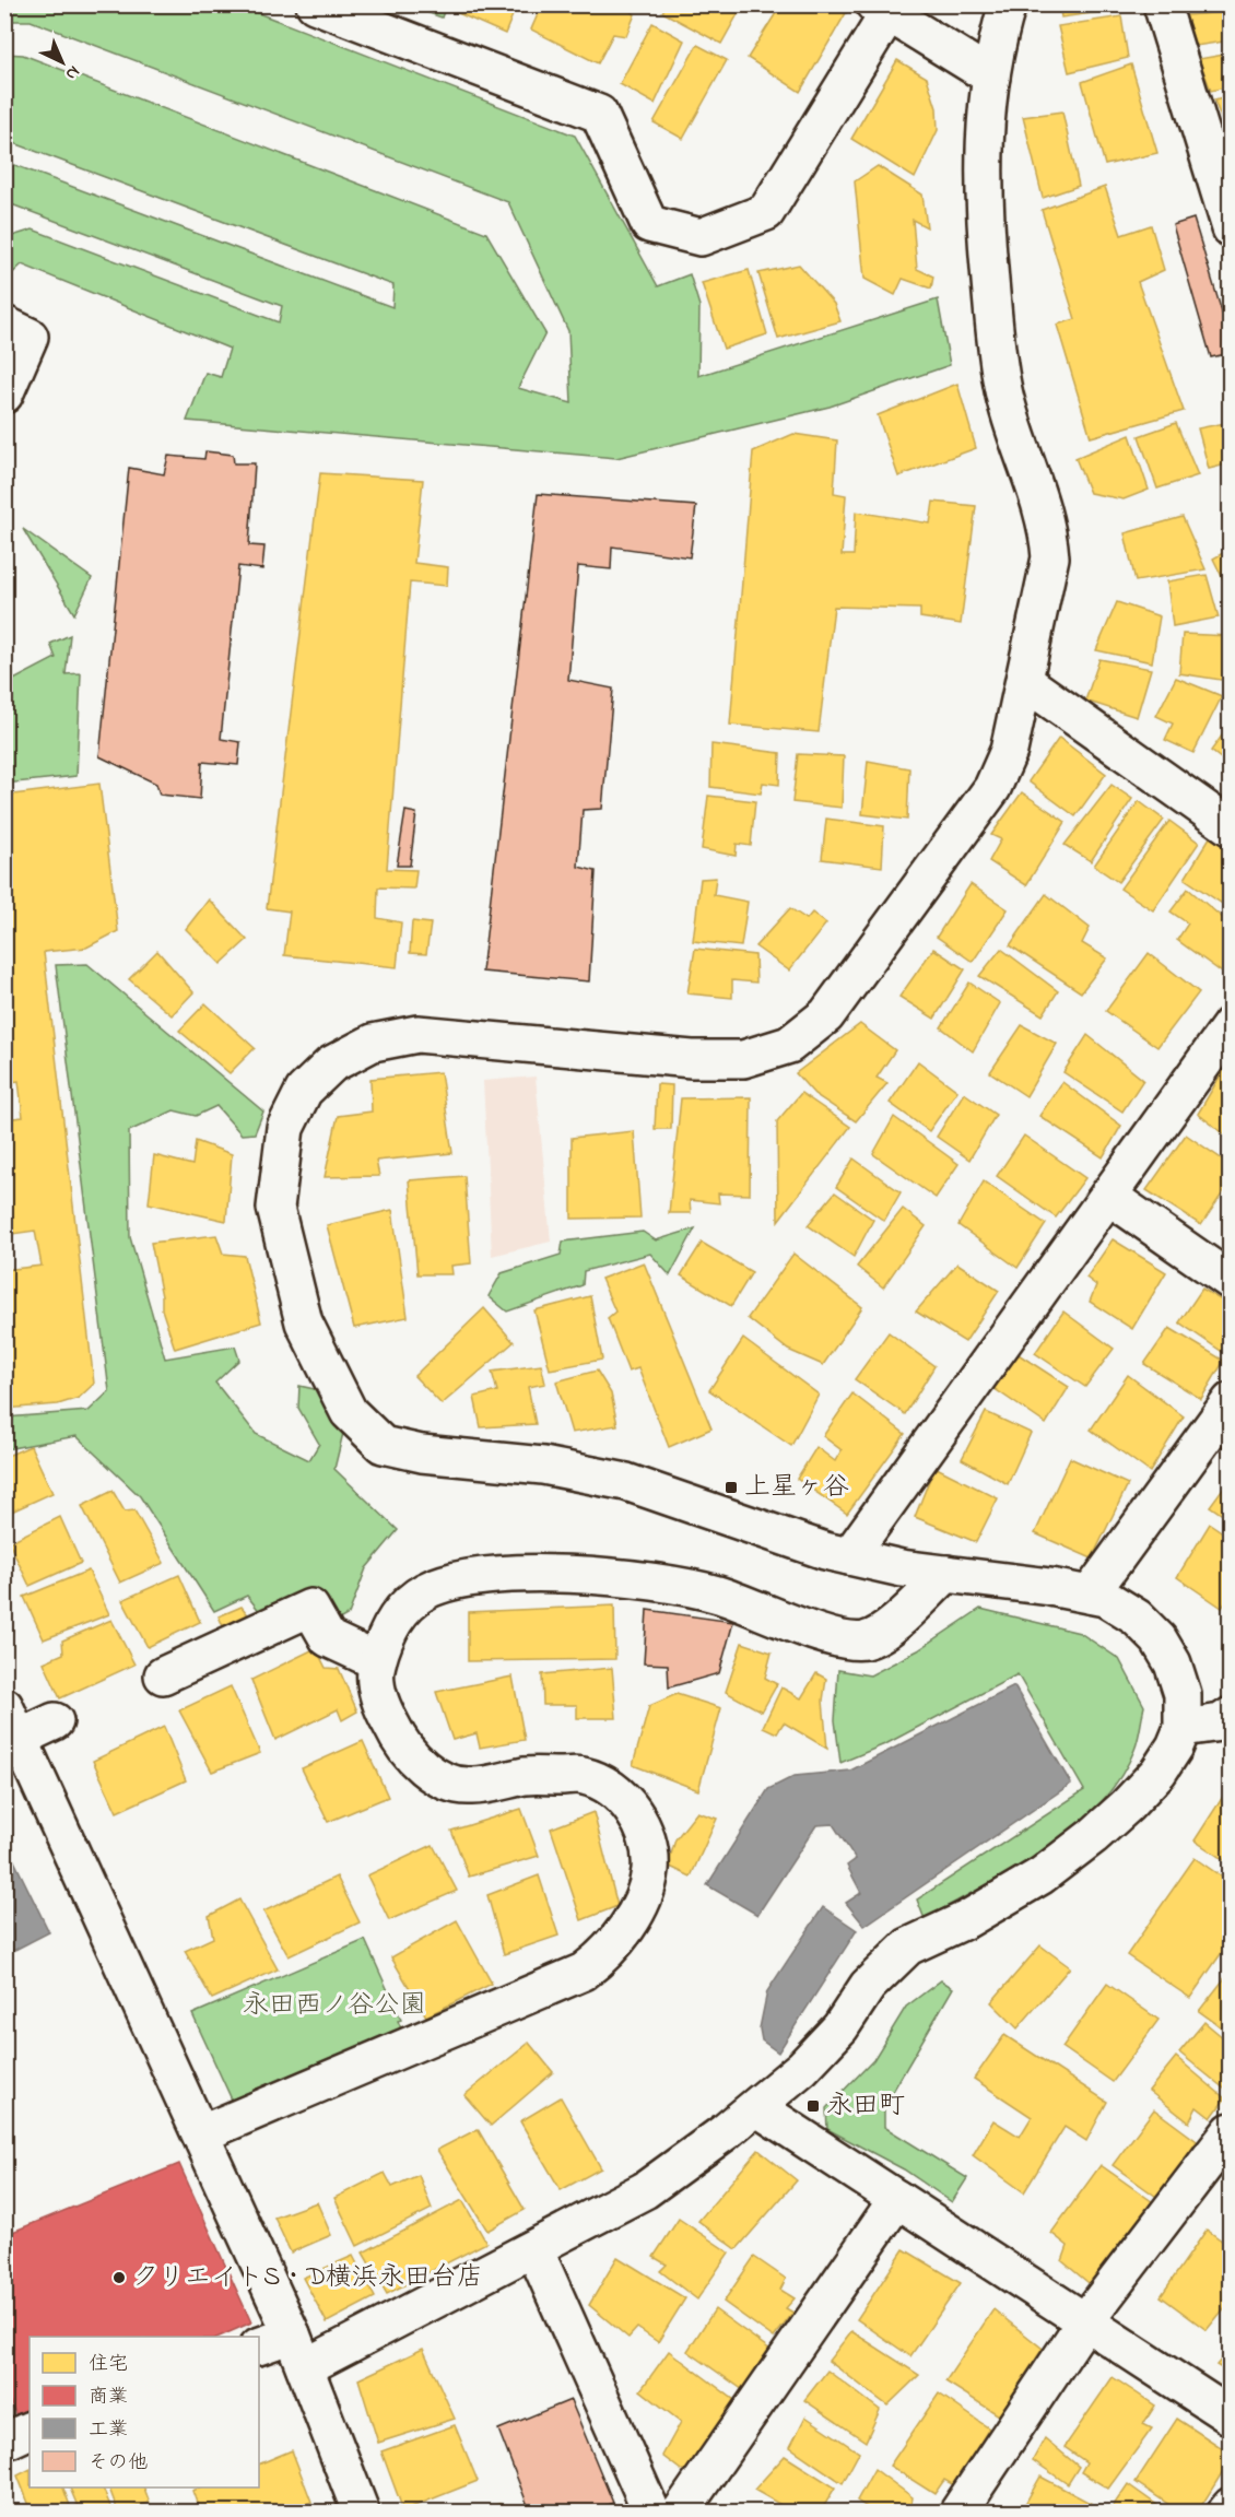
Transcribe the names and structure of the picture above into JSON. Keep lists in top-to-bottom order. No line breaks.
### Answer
{"parks":["永田西ノ谷公園"],"places":{"transit":["上星ヶ谷","永田町"],"other":["クリエイトS・D横浜永田台店"]},"legend":["住宅","商業","工業","その他"],"north":"bottom right"}
